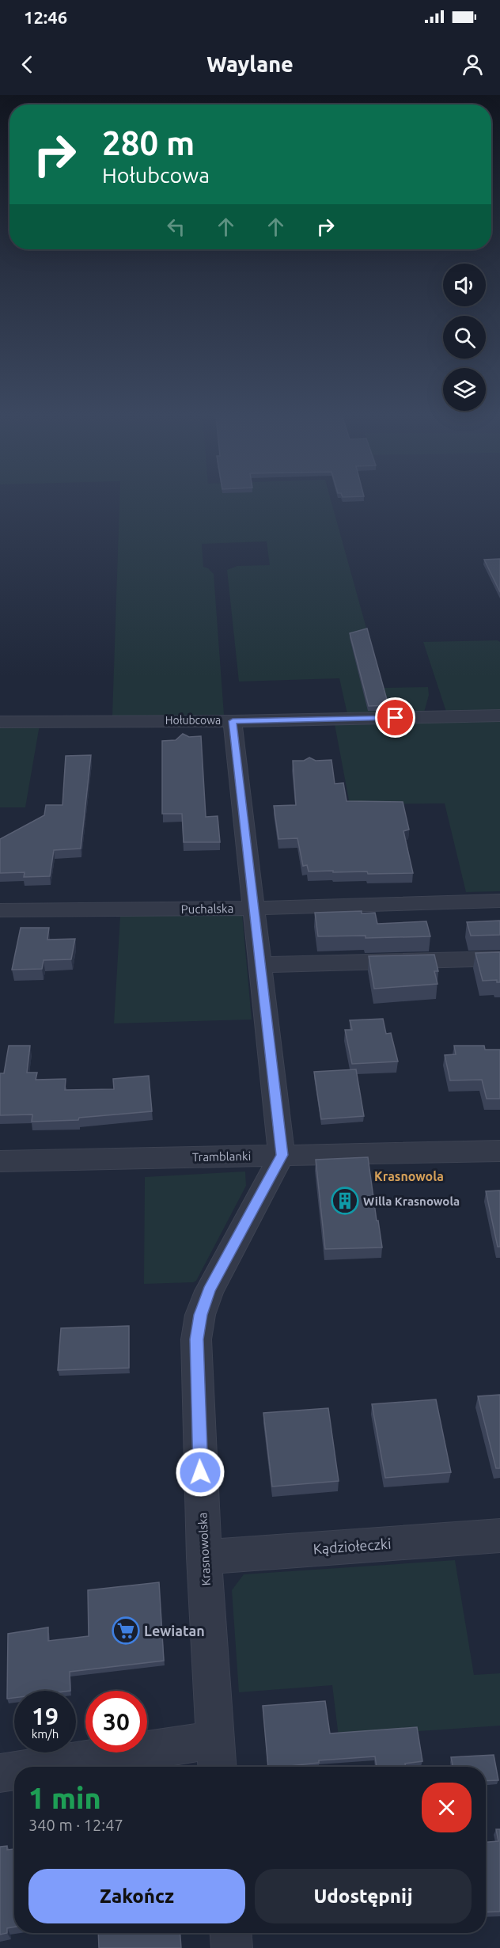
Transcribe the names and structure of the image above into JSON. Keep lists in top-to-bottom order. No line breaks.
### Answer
{"streets":{"street":["Hołubcowa","Puchalska","Tramblanki","Kądziołeczki","Krasnowolska"]},"crossings":[["Tramblanki","Krasnowolska"],["Kądziołeczki","Krasnowolska"]],"districts":["Krasnowola"],"places":{"building":["Willa Krasnowola"],"supermarket":["Lewiatan"]},"page":{"status":"12:46","header":"Waylane","turn":["280 m","Hołubcowa"],"speed":"19 km/h","limit":"30","heading":["1 min","340 m · 12:47"],"buttons":["Zakończ","Udostępnij"]}}
